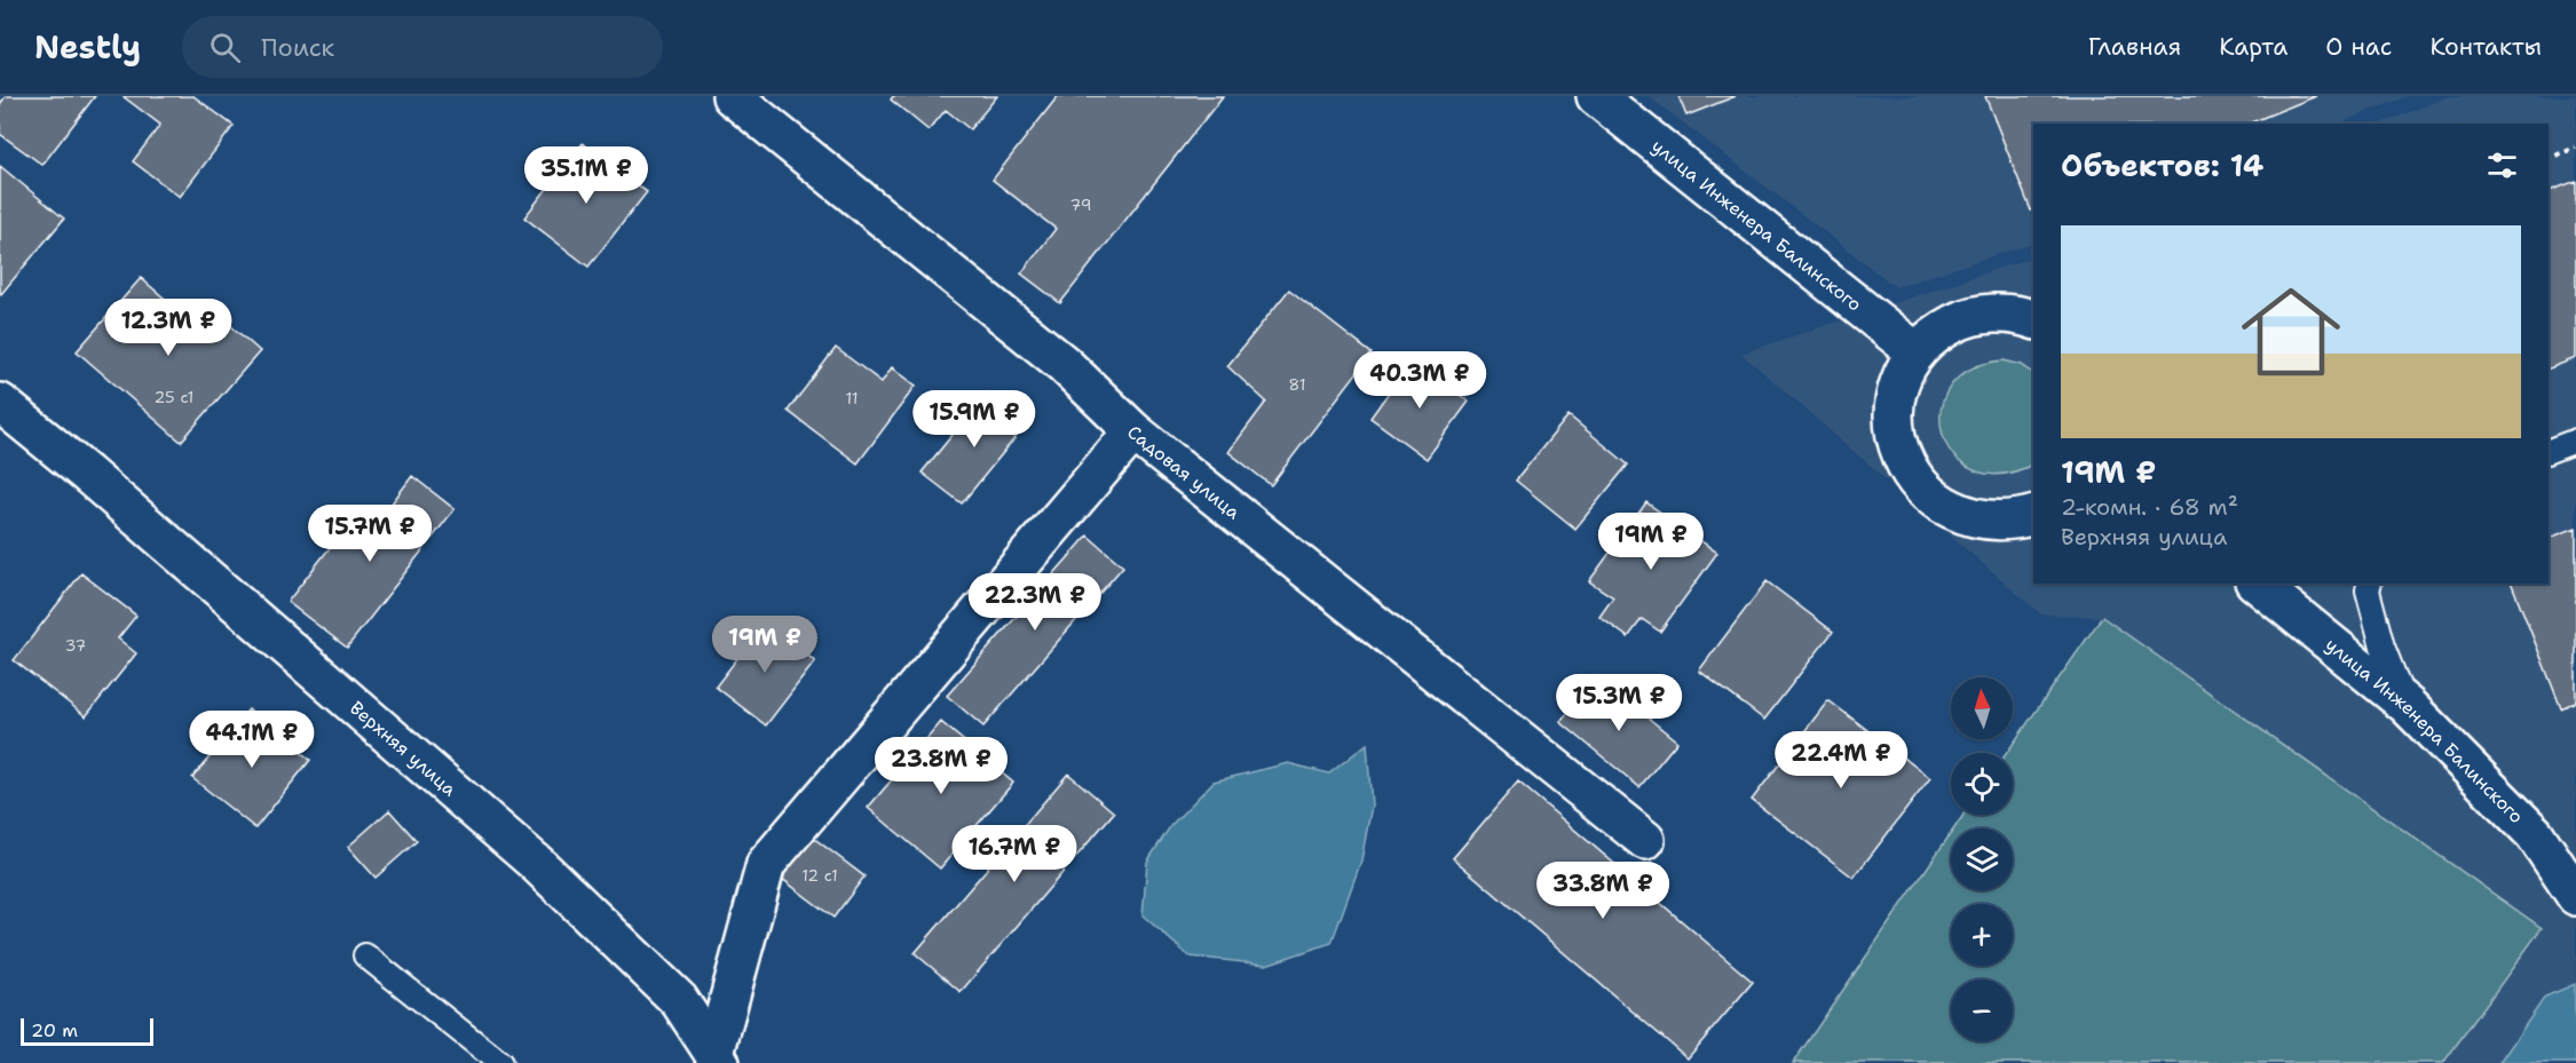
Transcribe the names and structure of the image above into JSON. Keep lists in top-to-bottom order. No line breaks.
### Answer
{"streets":{"street":["улица Инженера Балинского","Садовая улица","Верхняя улица"]},"house_numbers":["79","81","25 с1","11","37","12 с1"],"scale_bar":"20 m","north":"top","page":{"header":"Nestly","search":"Поиск","nav":["Главная","Карта","О нас","Контакты"],"heading":"Объектов: 14","price":["35.1M ₽","12.3M ₽","40.3M ₽","15.9M ₽","15.7M ₽","19M ₽","22.3M ₽","19M ₽","15.3M ₽","44.1M ₽","22.4M ₽","23.8M ₽","16.7M ₽","33.8M ₽"],"list":[{"name":"19M ₽","note":"2-комн. · 68 m² · Верхняя улица"}],"map_buttons":["+","−"],"scale":"20 m"}}
